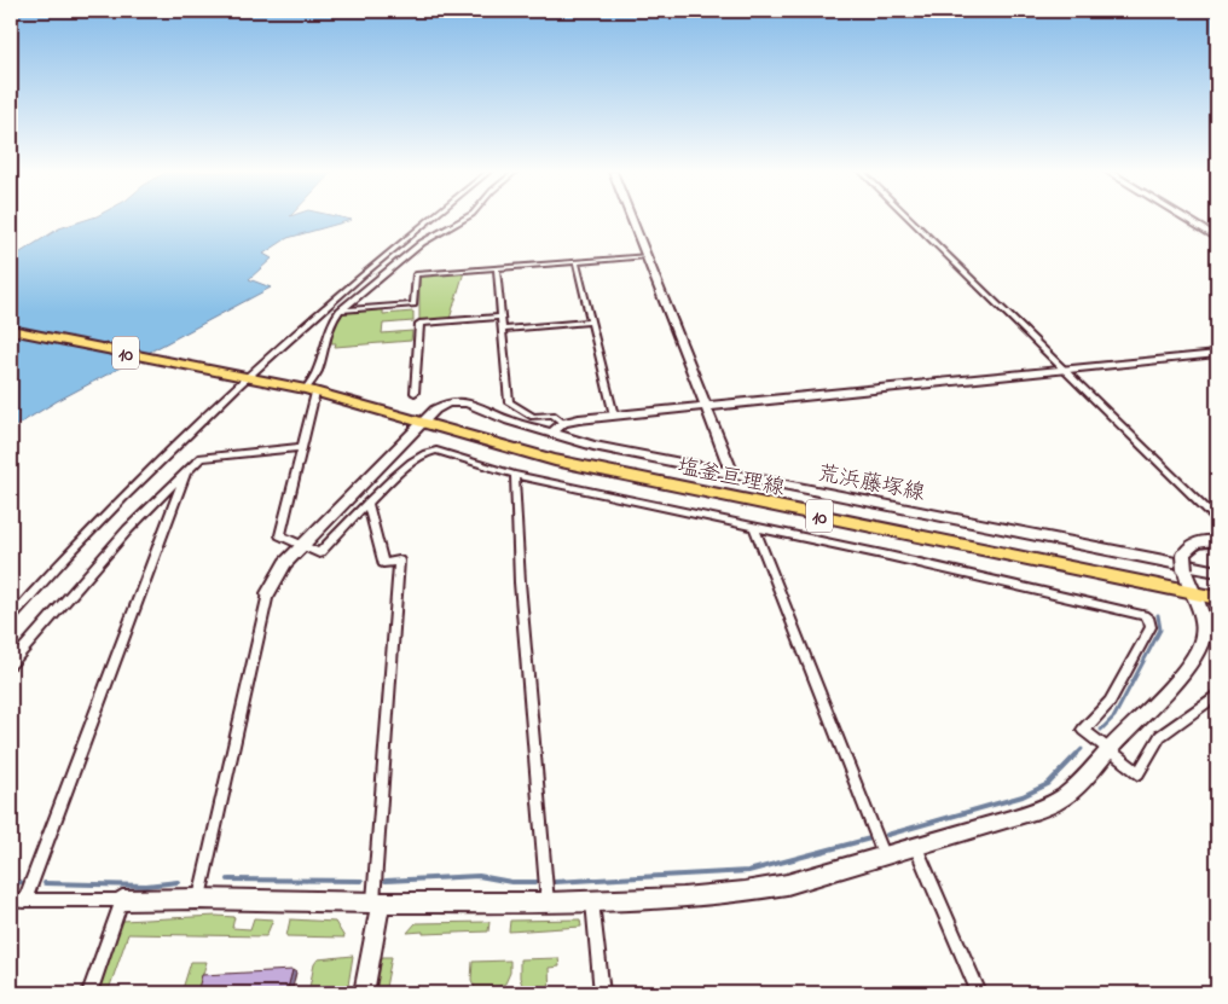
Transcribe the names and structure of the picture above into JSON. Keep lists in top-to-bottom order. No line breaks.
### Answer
{"streets":{"main road":["10","塩釜亘理線"],"street":["荒浜藤塚線"]},"crossings":[["10","塩釜亘理線"],["塩釜亘理線","荒浜藤塚線"]]}
